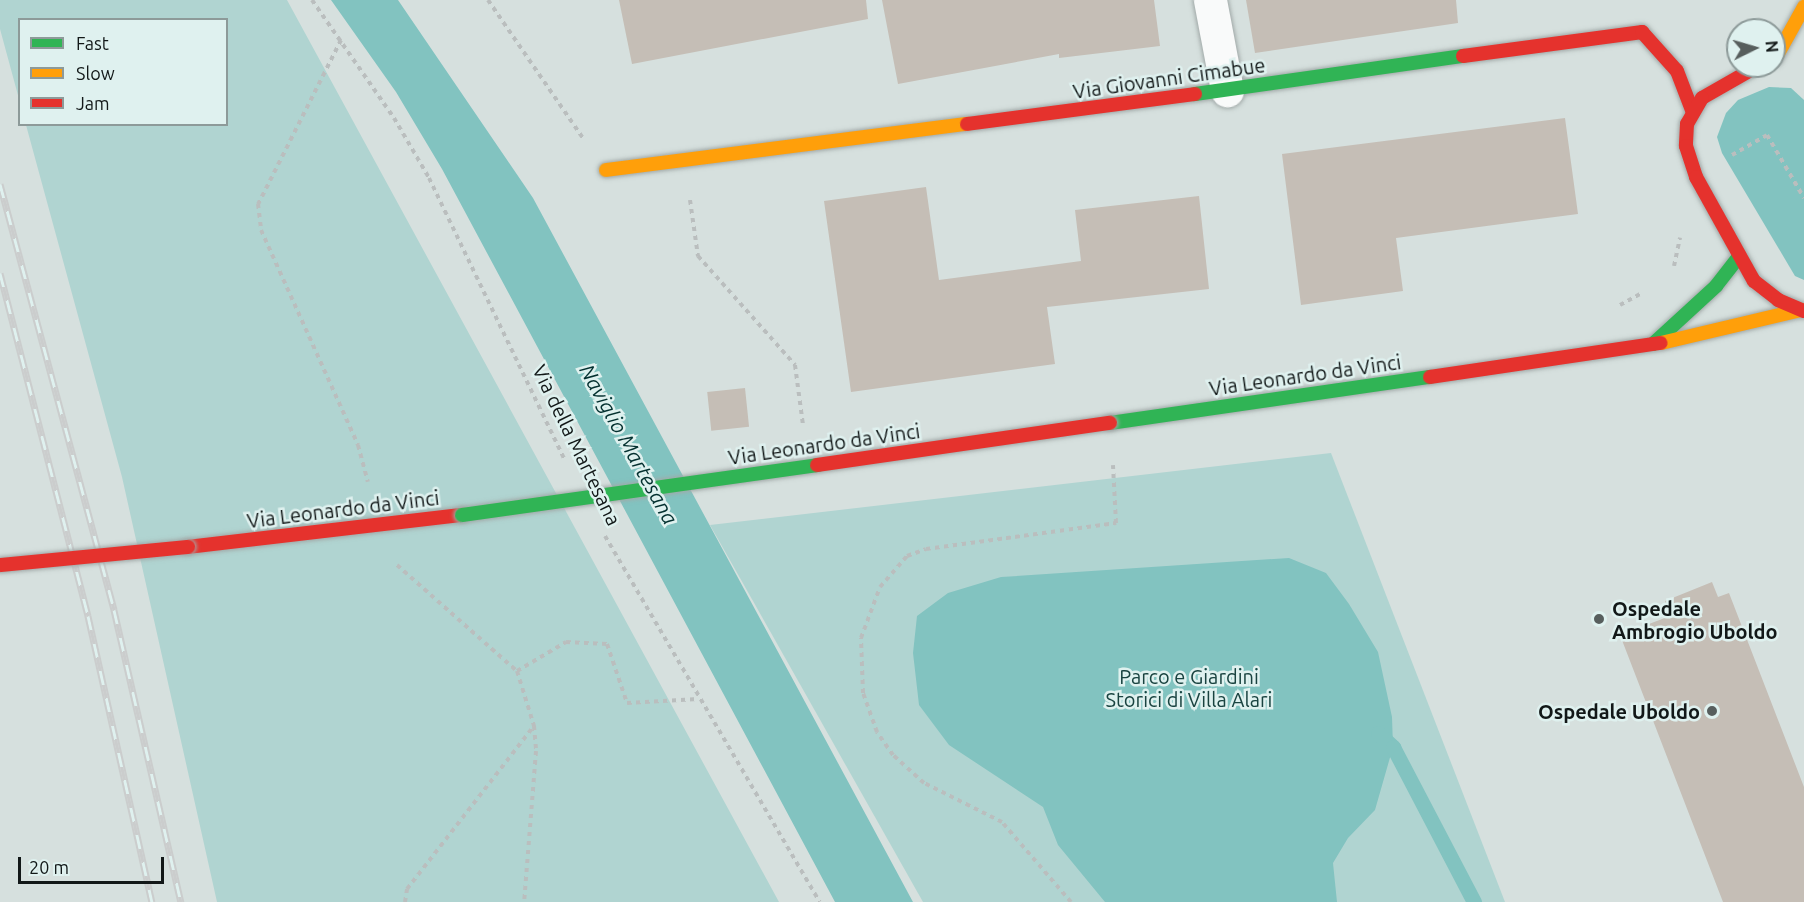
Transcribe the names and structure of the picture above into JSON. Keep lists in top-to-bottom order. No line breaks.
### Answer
{"streets":{"street":["Via Giovanni Cimabue","Via Leonardo da Vinci"],"path":["Via della Martesana"]},"water":["Naviglio Martesana"],"parks":["Parco e Giardini Storici di Villa Alari"],"places":["Ospedale Ambrogio Uboldo","Ospedale Uboldo"],"legend":["Fast","Slow","Jam"],"scale_bar":"20 m","north":"right"}
